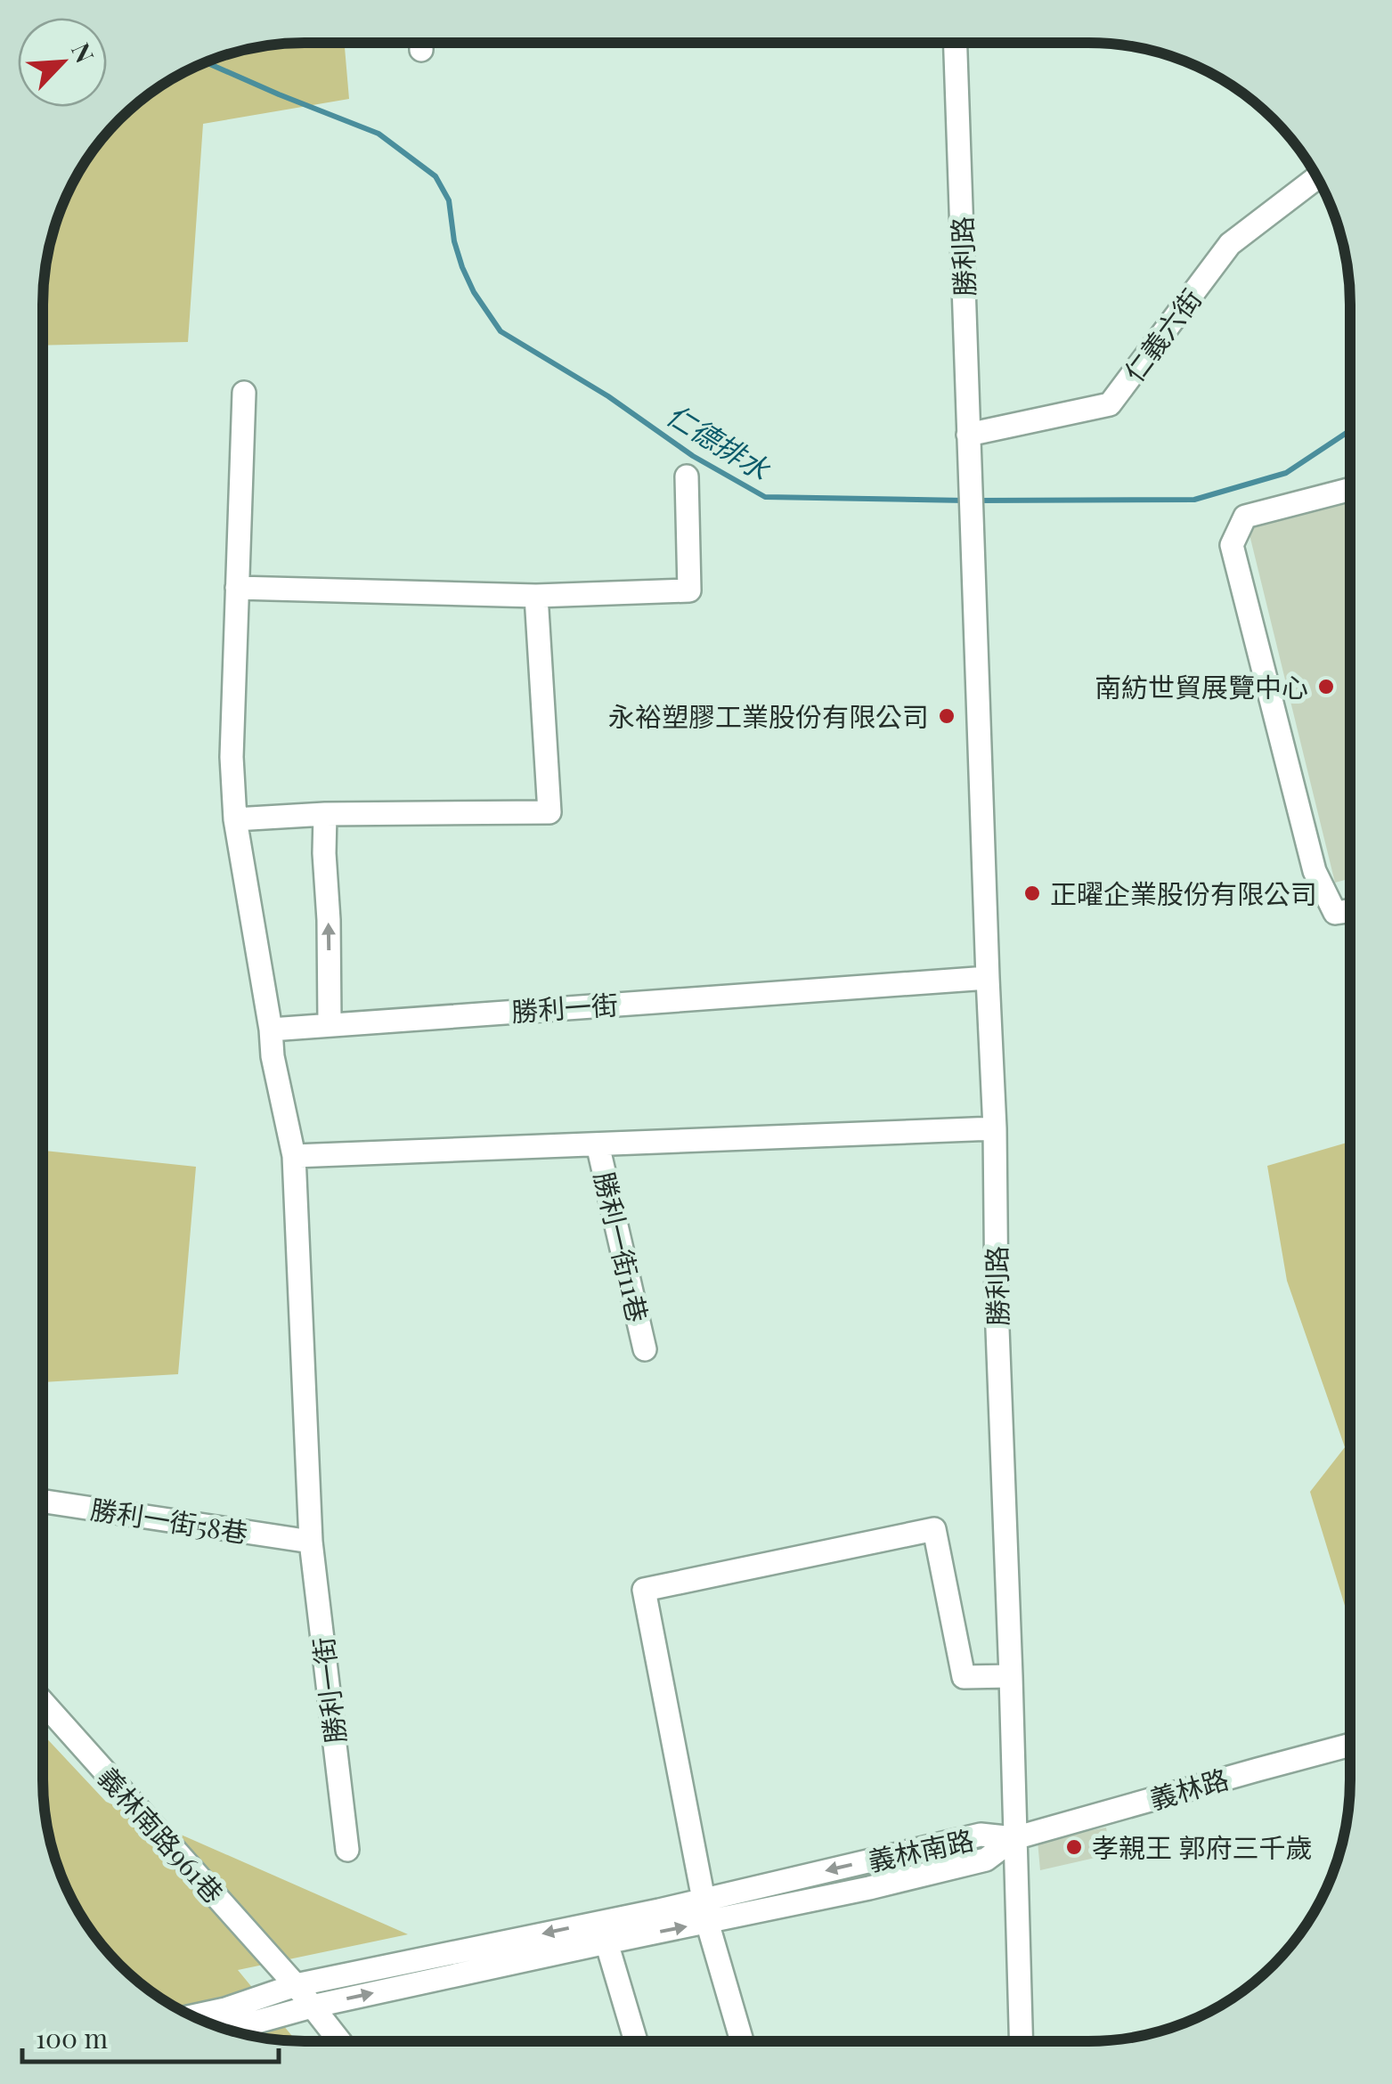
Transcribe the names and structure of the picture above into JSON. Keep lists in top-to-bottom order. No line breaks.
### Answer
{"streets":{"street":["勝利路","仁義六街","勝利一街","勝利一街11巷","勝利一街58巷","義林路","義林南路961巷","義林南路"]},"crossings":[["勝利路","仁義六街"],["勝利路","勝利一街"],["勝利路","義林路"],["勝利路","義林南路"],["勝利一街","勝利一街58巷"],["義林路","義林南路"],["義林南路961巷","義林南路"]],"water":["仁德排水"],"places":["南紡世貿展覽中心","永裕塑膠工業股份有限公司","正曜企業股份有限公司","孝親王 郭府三千歲"],"scale_bar":"100 m","north":"top right"}
